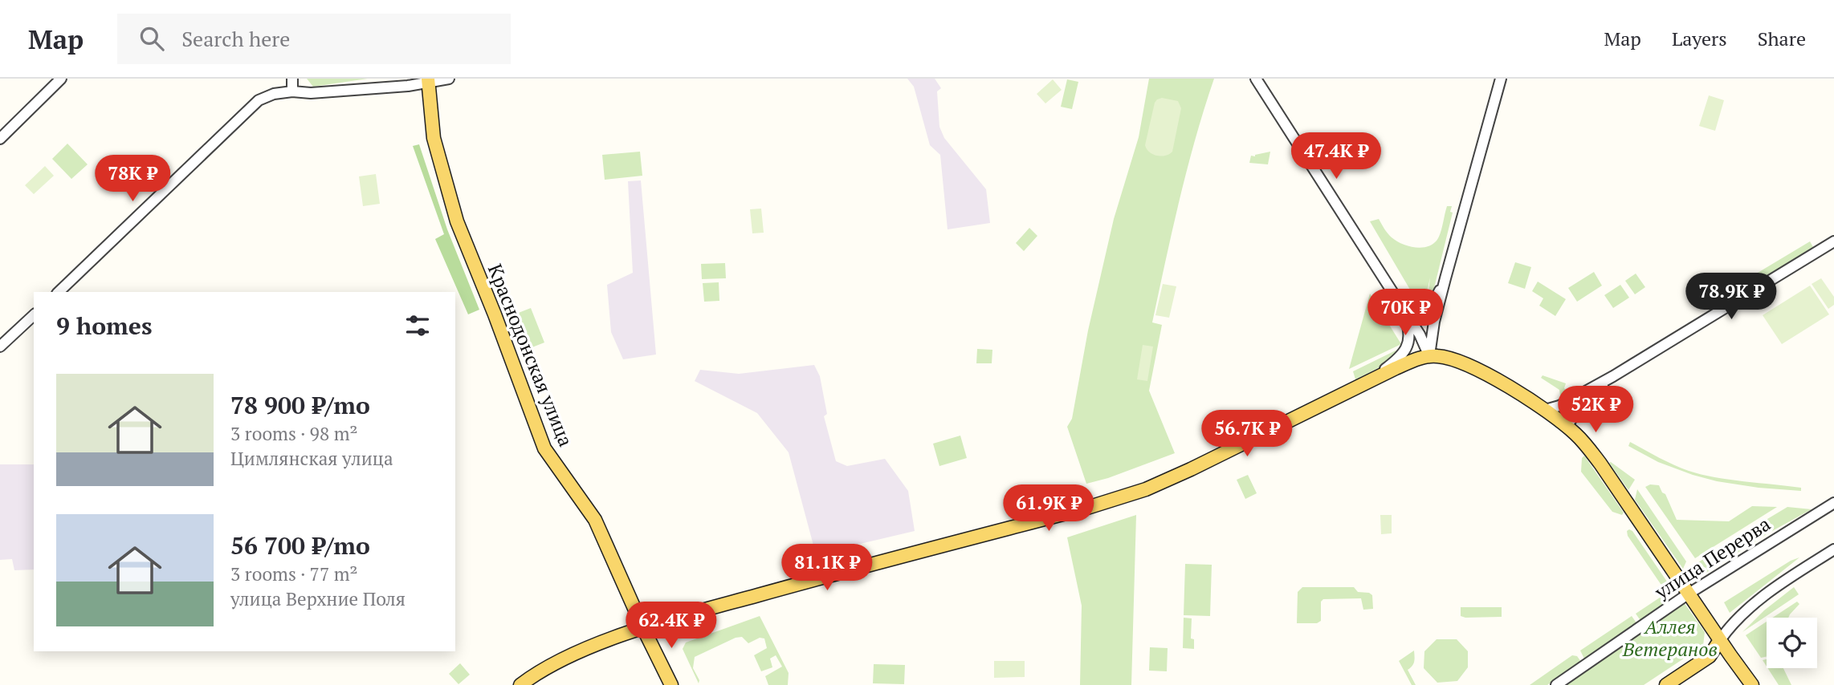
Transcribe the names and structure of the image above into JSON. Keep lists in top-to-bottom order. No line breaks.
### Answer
{"streets":{"main road":["Краснодонская улица"],"street":["улица Перерва"]},"parks":["Аллея Ветеранов"],"page":{"header":"Map","search":"Search here","nav":["Map","Layers","Share"],"price":["47.4K ₽","78K ₽","78.9K ₽","70K ₽","52K ₽","56.7K ₽","61.9K ₽","81.1K ₽","62.4K ₽"],"heading":"9 homes","list":[{"name":"78 900 ₽/mo","note":"3 rooms · 98 m² · Цимлянская улица"},{"name":"56 700 ₽/mo","note":"3 rooms · 77 m² · улица Верхние Поля"}]}}
